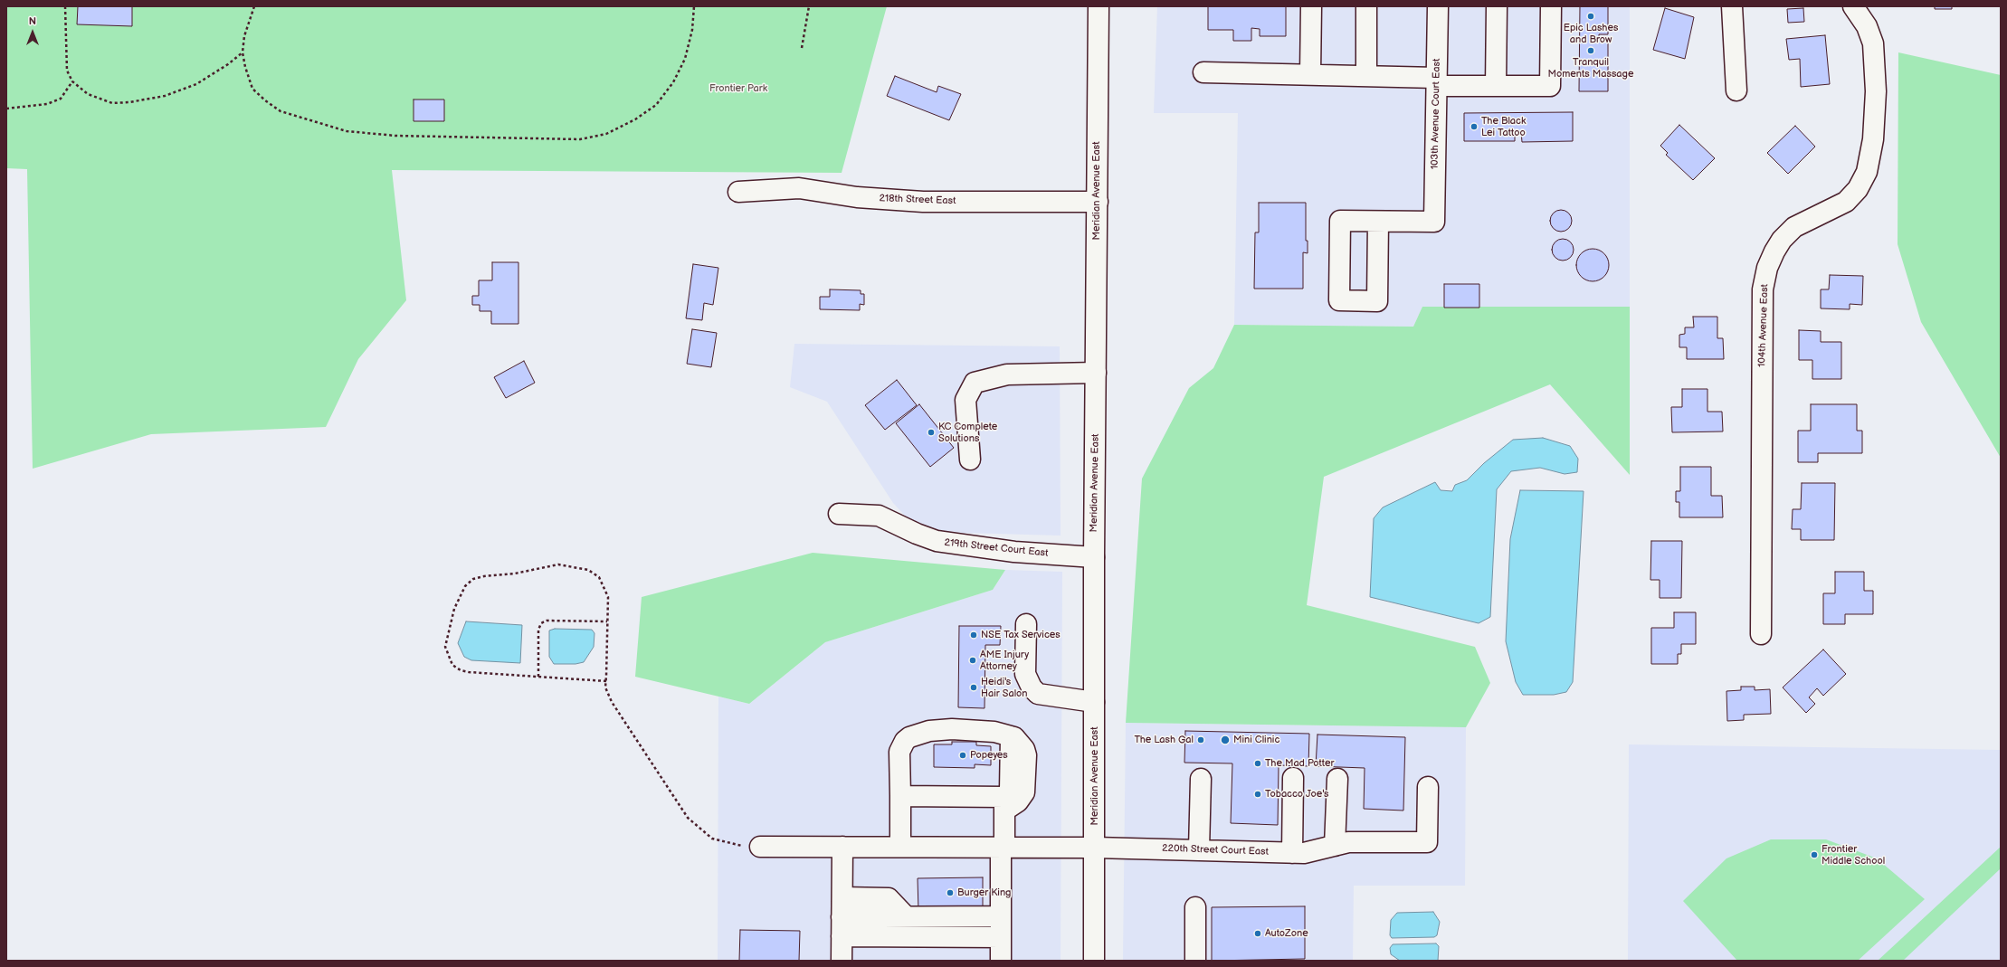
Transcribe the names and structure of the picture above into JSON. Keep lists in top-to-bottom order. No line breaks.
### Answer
{"streets":{"street":["103th Avenue Court East","Meridian Avenue East","218th Street East","104th Avenue East","219th Street Court East","220th Street Court East"]},"crossings":[["Meridian Avenue East","218th Street East"],["Meridian Avenue East","219th Street Court East"],["Meridian Avenue East","220th Street Court East"]],"parks":["Frontier Park"],"places":["Epic Lashes and Brow","Tranquil Moments Massage","The Black Lei Tattoo","KC Complete Solutions","NSE Tax Services","AME Injury Attorney","Heidi's Hair Salon","The Lash Gal","Mini Clinic","Popeyes","The Mad Potter","Tobacco Joe's","Frontier Middle School","Burger King","AutoZone"],"north":"top"}
